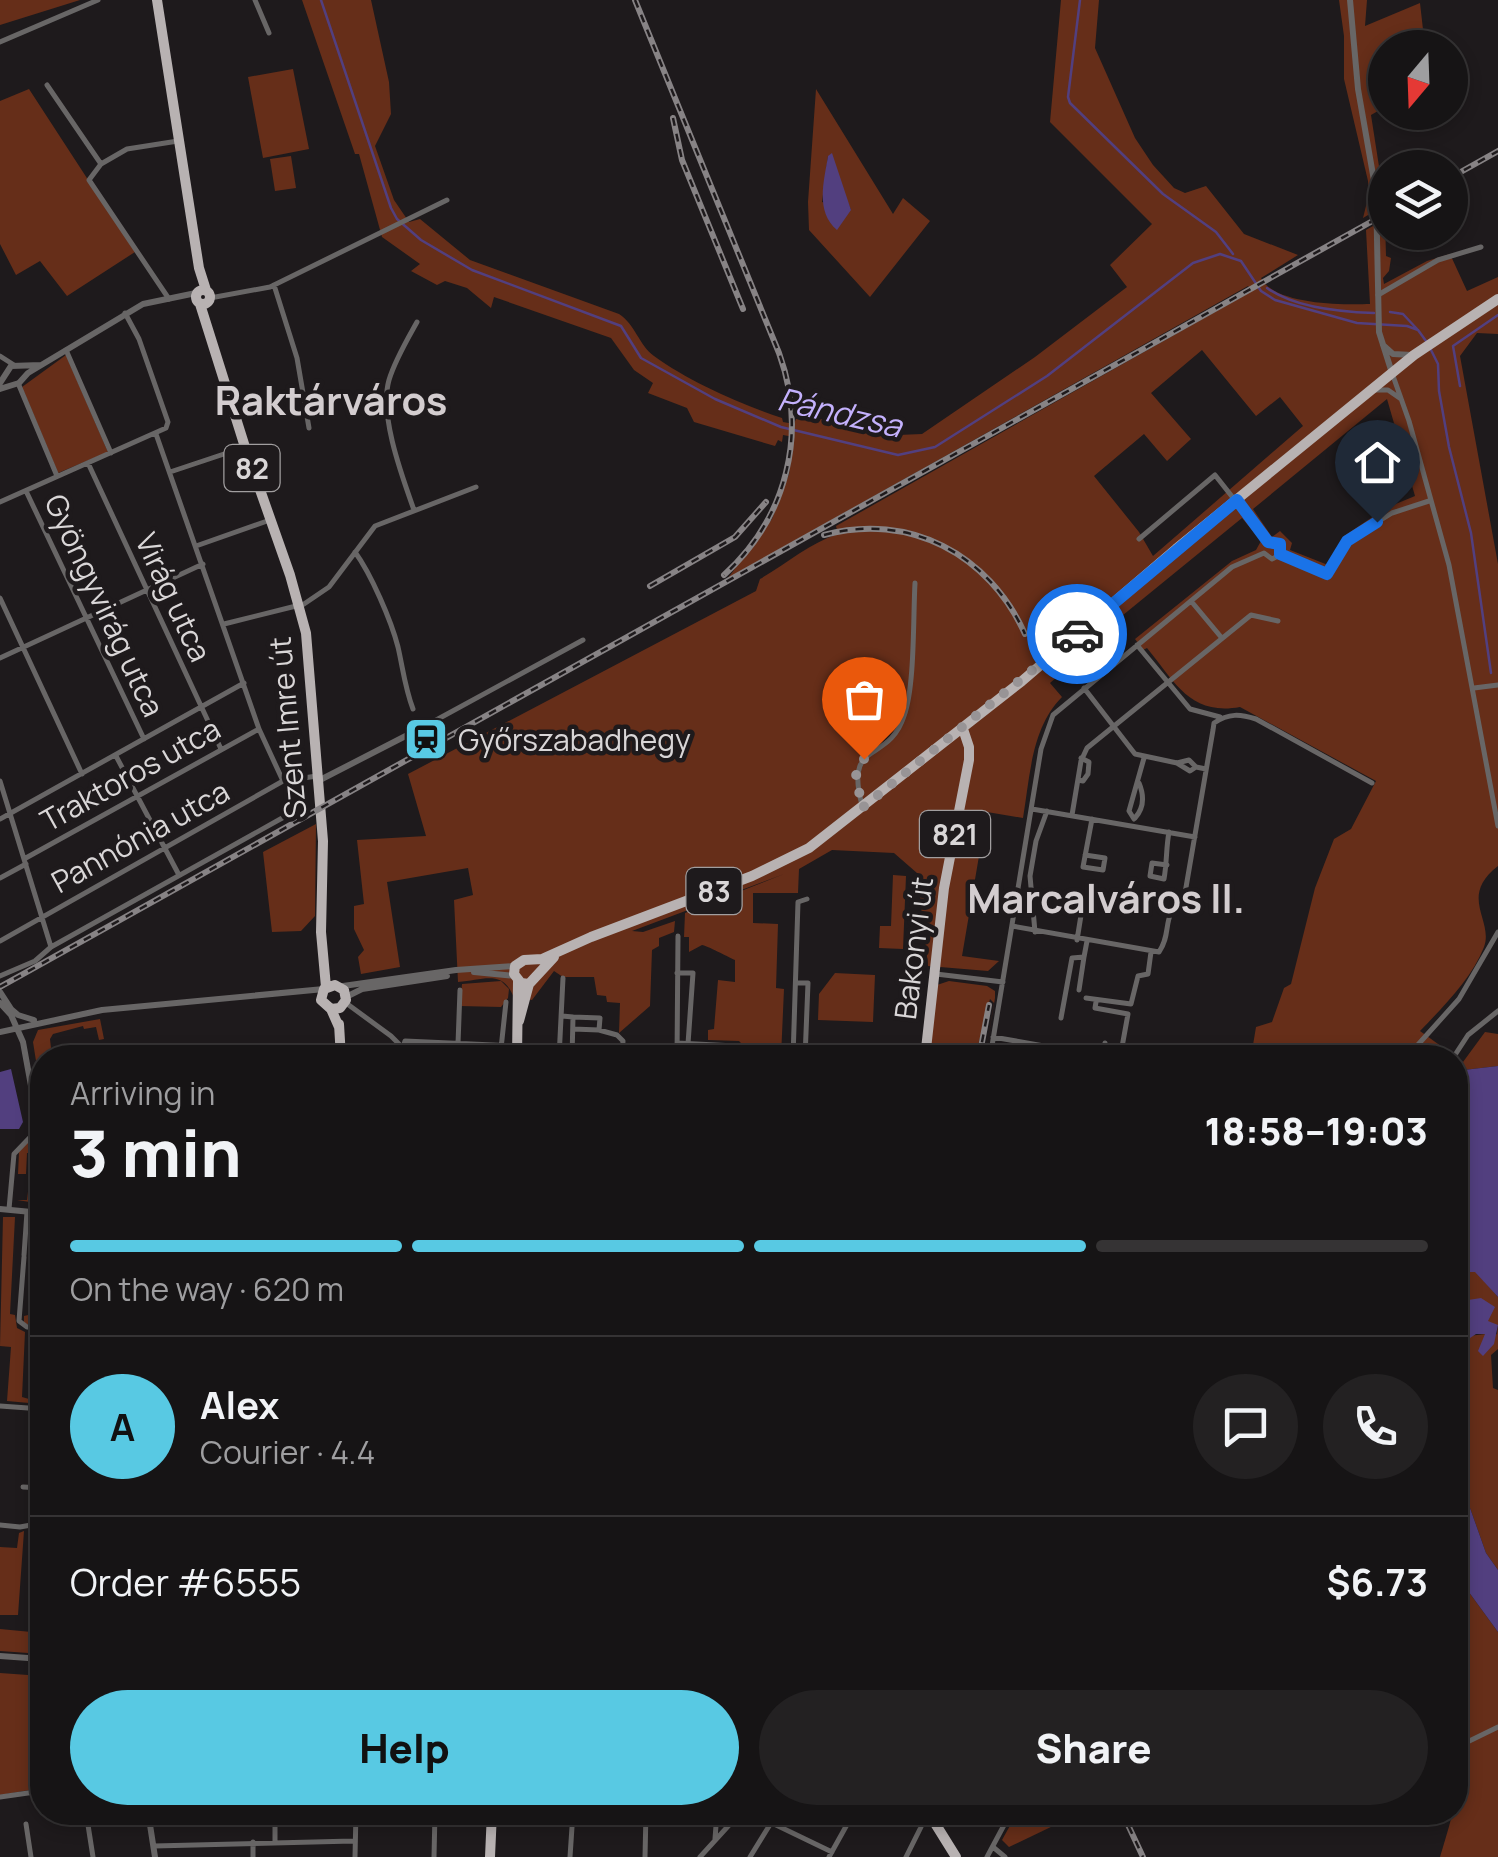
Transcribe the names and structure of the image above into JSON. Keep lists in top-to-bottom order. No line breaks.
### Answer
{"streets":{"main road":["82","Szent Imre út","821","83","Bakonyi út"],"street":["Virág utca","Gyöngyvirág utca","Traktoros utca","Pannónia utca"]},"crossings":[["Virág utca","Traktoros utca"],["Szent Imre út","Pannónia utca"],["83","Bakonyi út"]],"districts":["Raktárváros","Marcalváros II."],"water":["Pándzsa"],"places":{"station":["Győrszabadhegy"]},"north":"bottom","page":{"heading":["3 min","Arriving in","18:58–19:03"],"panel":["Alex","Courier · 4.4","Order #6555","$6.73"],"bar":"On the way · 620 m","round":"A","buttons":["Help","Share"]}}
